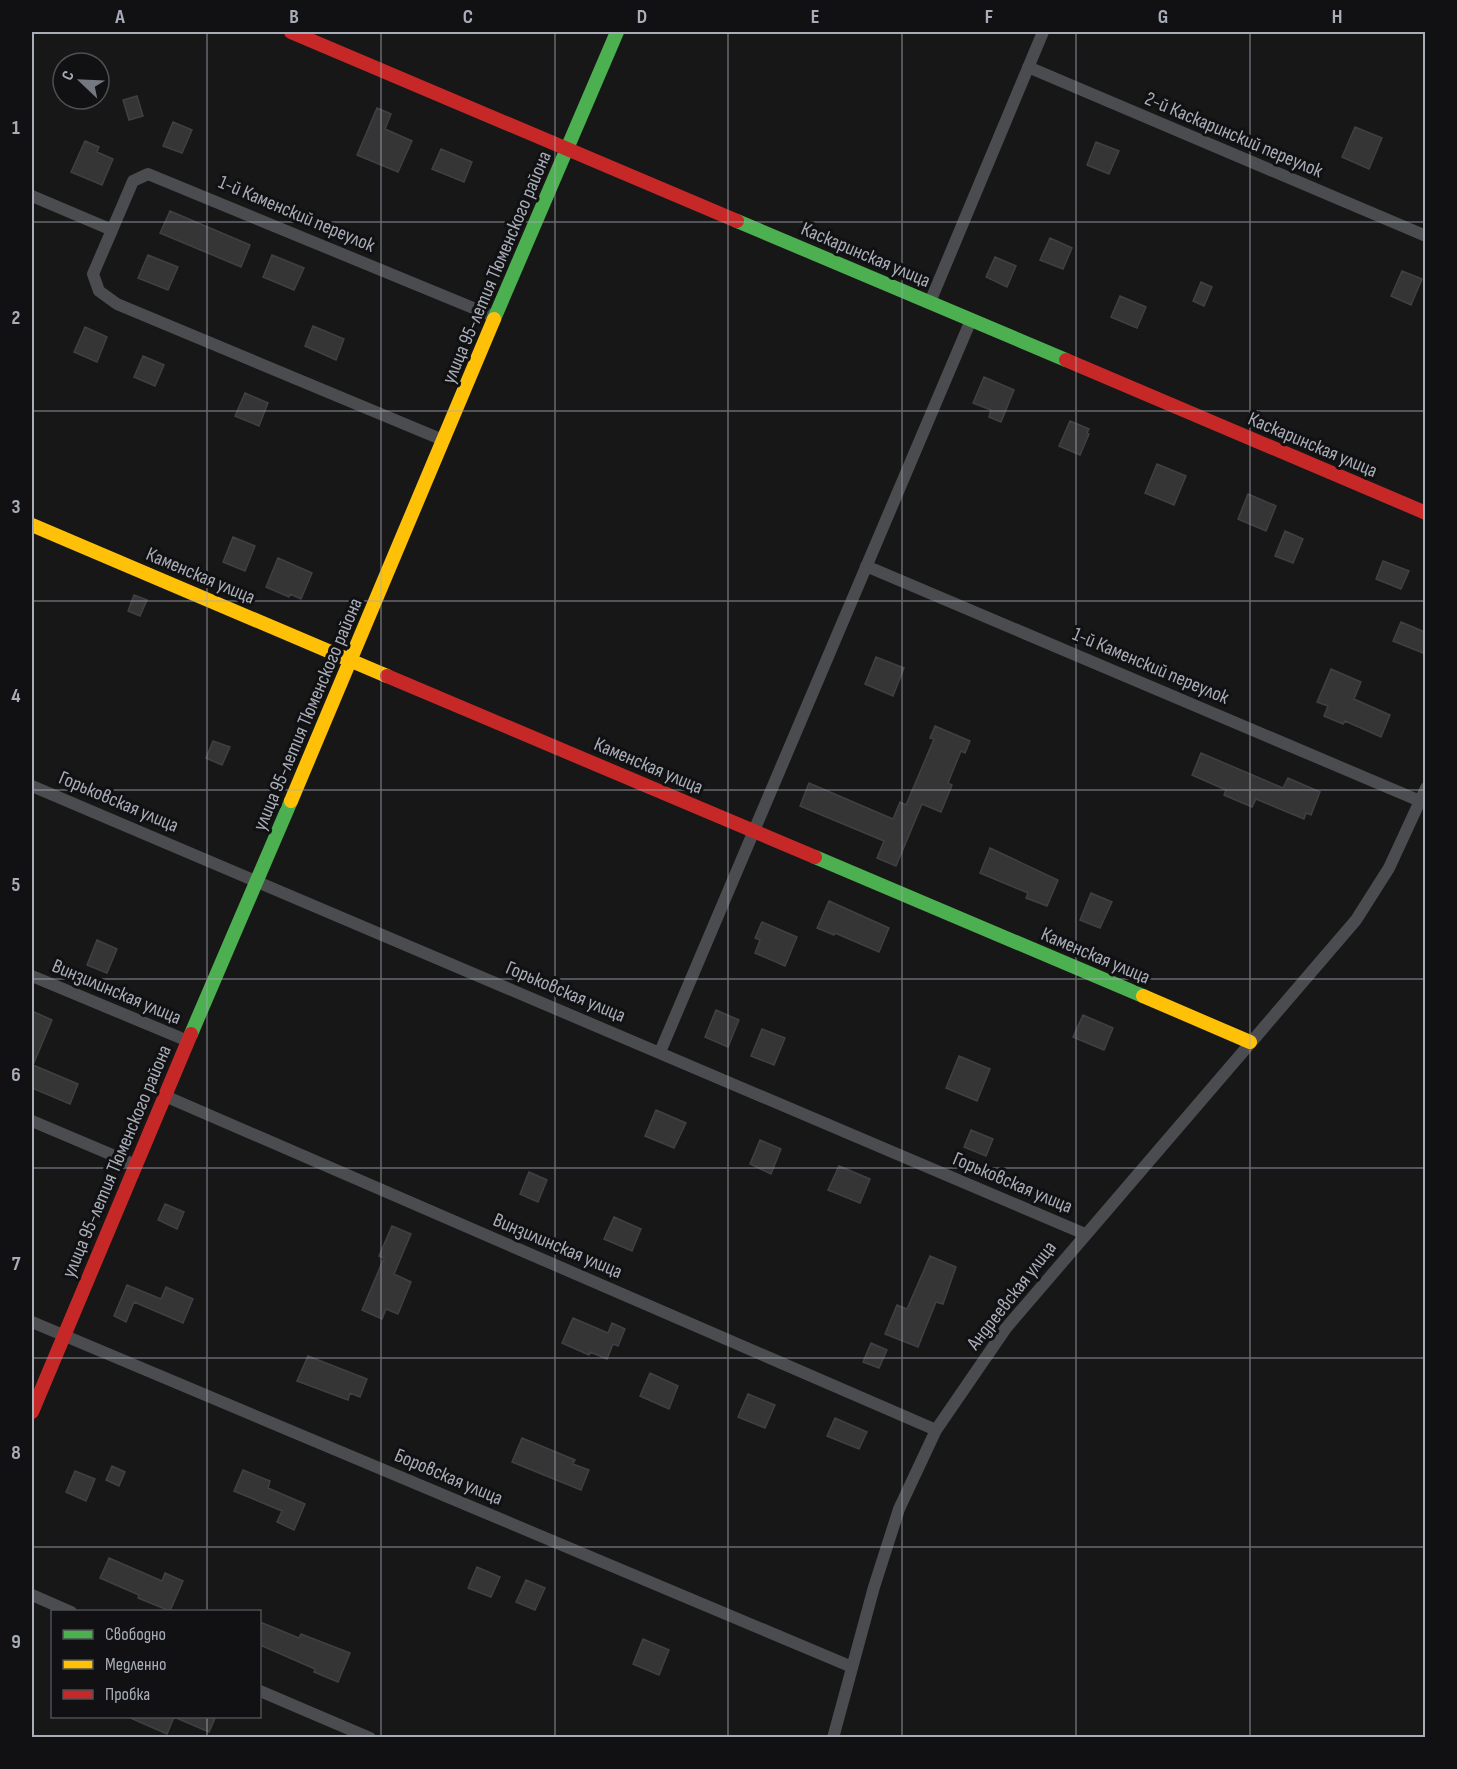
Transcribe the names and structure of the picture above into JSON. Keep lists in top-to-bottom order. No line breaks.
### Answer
{"streets":{"street":["2-й Каскаринский переулок","1-й Каменский переулок","Каскаринская улица","улица 95-летия Тюменского района","Каменская улица","Горьковская улица","Винзилинская улица","Андреевская улица","Боровская улица"]},"crossings":[["1-й Каменский переулок","улица 95-летия Тюменского района"],["1-й Каменский переулок","Андреевская улица"],["Каскаринская улица","улица 95-летия Тюменского района"],["улица 95-летия Тюменского района","Каменская улица"],["улица 95-летия Тюменского района","Горьковская улица"],["улица 95-летия Тюменского района","Винзилинская улица"],["улица 95-летия Тюменского района","Боровская улица"],["Каменская улица","Андреевская улица"],["Горьковская улица","Андреевская улица"],["Винзилинская улица","Андреевская улица"],["Андреевская улица","Боровская улица"]],"legend":["Свободно","Медленно","Пробка"],"north":"top left","grid":{"columns":["A","B","C","D","E","F","G","H"],"rows":["1","2","3","4","5","6","7","8","9"]}}
